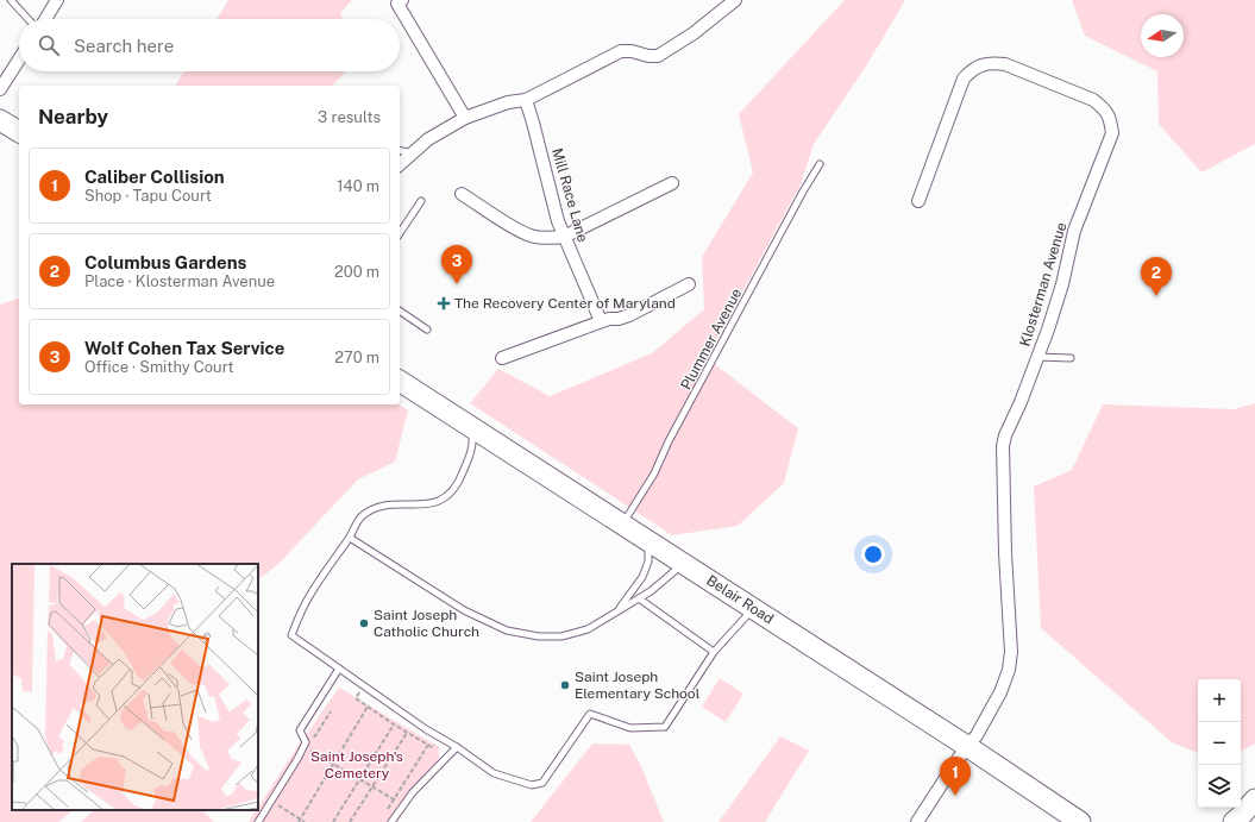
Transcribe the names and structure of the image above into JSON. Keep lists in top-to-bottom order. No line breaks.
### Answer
{"streets":{"highway":["Belair Road"],"street":["Mill Race Lane","Klosterman Avenue"],"lane":["Plummer Avenue"]},"crossings":[["Klosterman Avenue","Belair Road"],["Plummer Avenue","Belair Road"]],"parks":["Saint Joseph's Cemetery"],"places":{"health":["The Recovery Center of Maryland"],"other":["Saint Joseph Catholic Church","Saint Joseph Elementary School"]},"north":"left","page":{"search":"Search here","heading":["Nearby","3 results"],"list":[{"mark":"1","name":"Caliber Collision","note":"Shop · Tapu Court","value":"140 m"},{"mark":"2","name":"Columbus Gardens","note":"Place · Klosterman Avenue","value":"200 m"},{"mark":"3","name":"Wolf Cohen Tax Service","note":"Office · Smithy Court","value":"270 m"}],"pins":["3","2","1"],"map_buttons":["+","−"]}}
